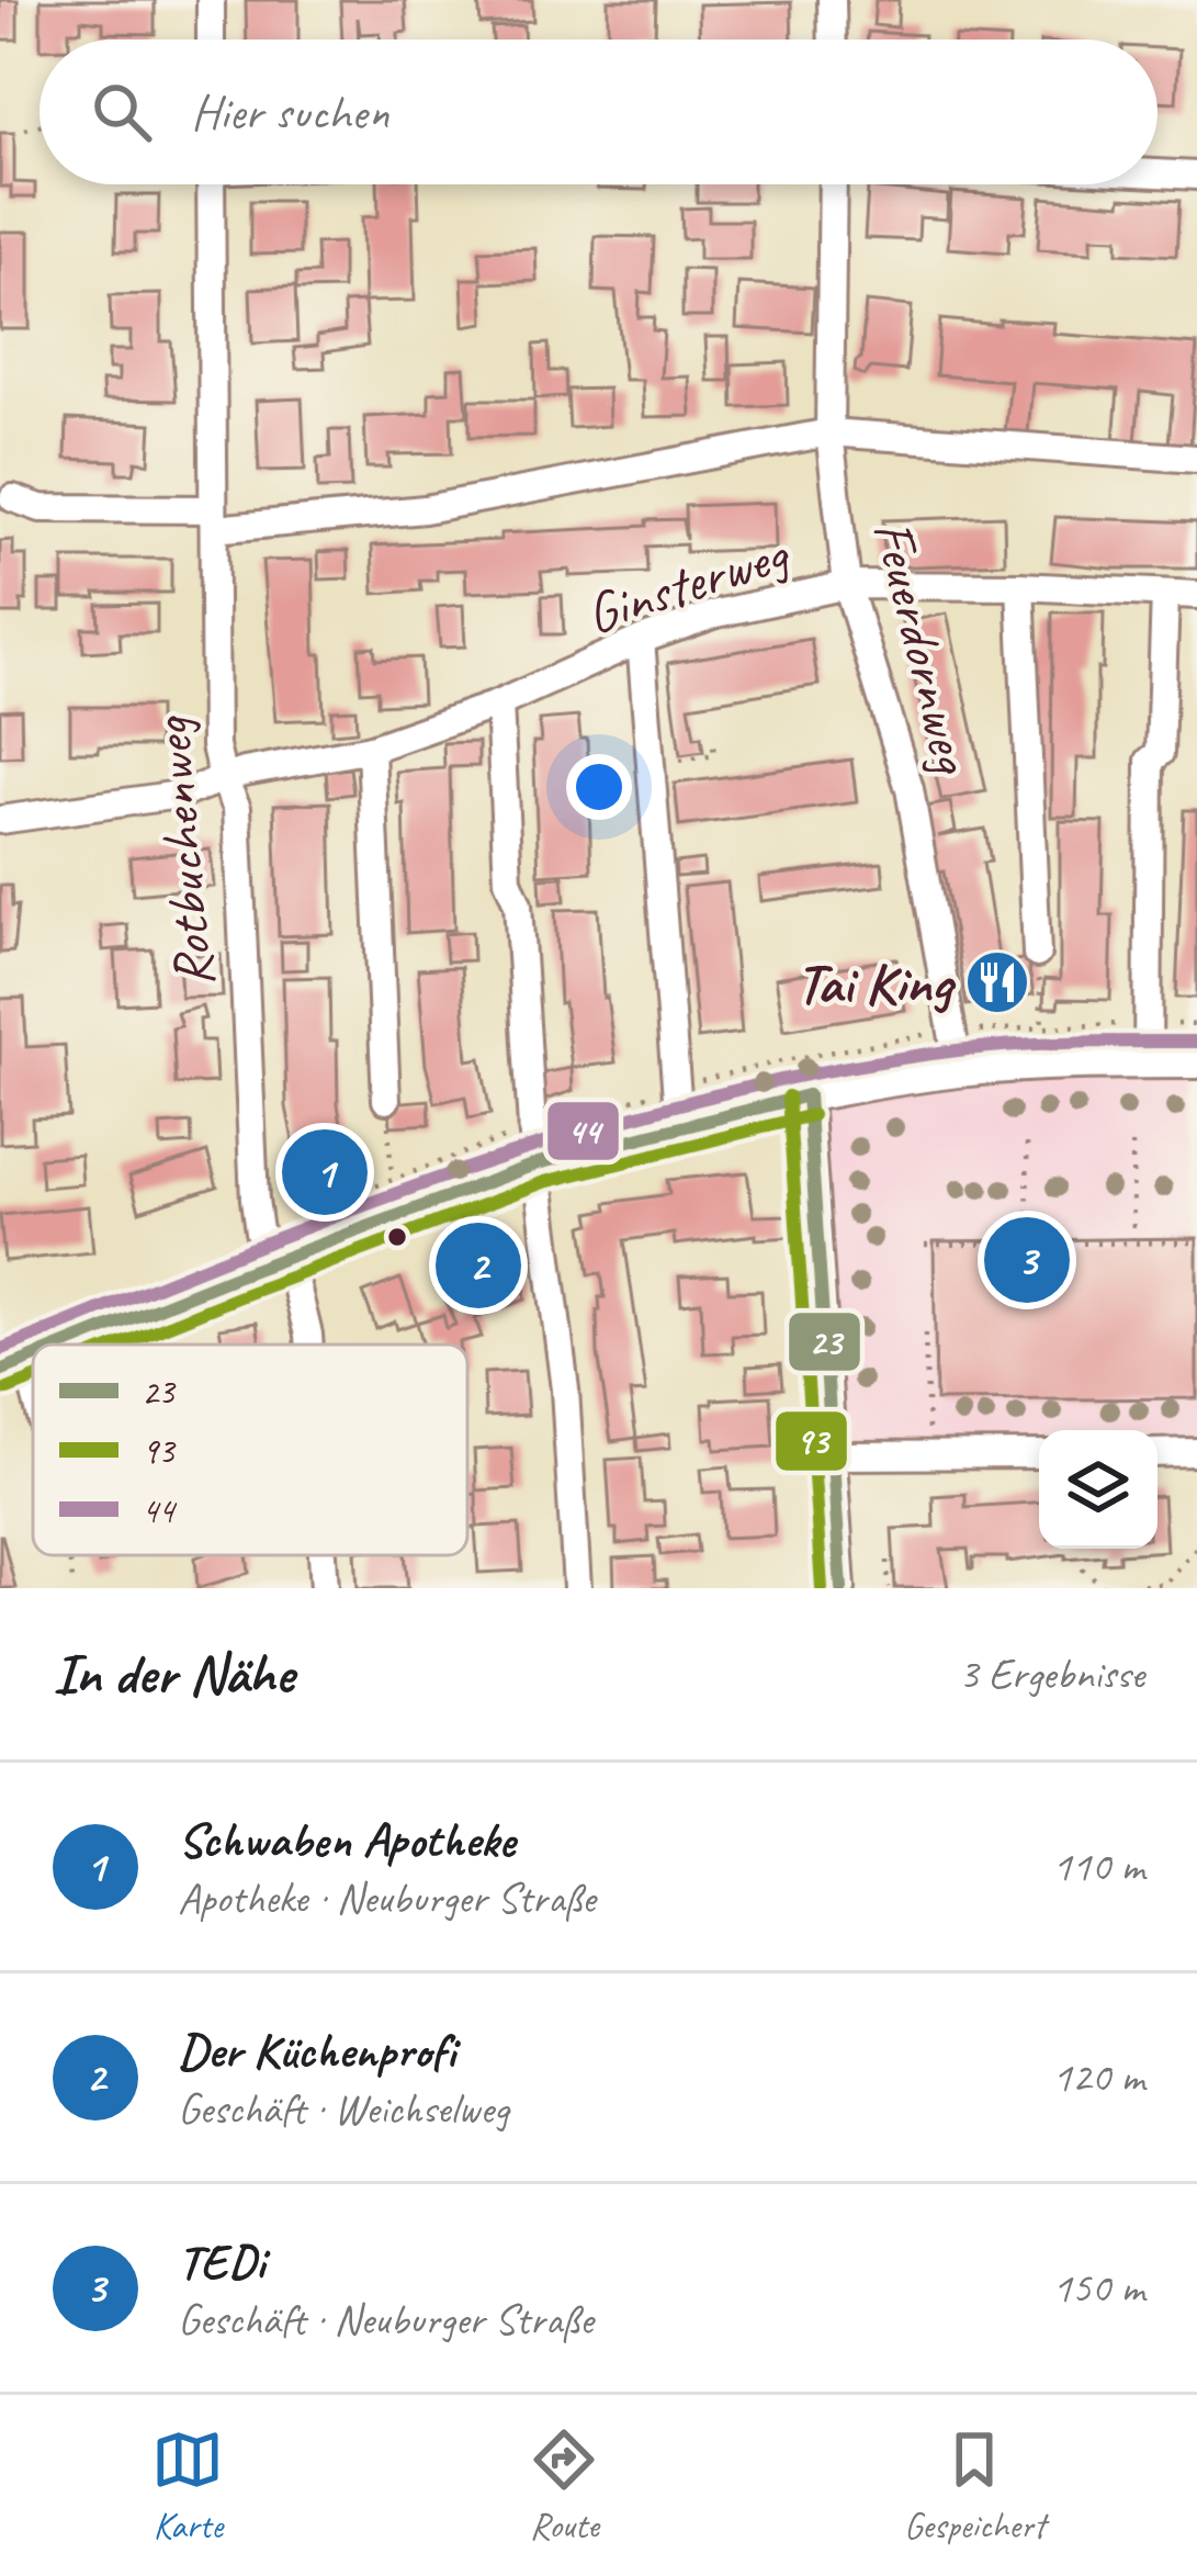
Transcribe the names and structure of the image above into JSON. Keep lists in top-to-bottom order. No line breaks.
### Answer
{"streets":{"street":["Ginsterweg","Feuerdornweg","Rotbuchenweg"]},"crossings":[["Ginsterweg","Feuerdornweg"],["Ginsterweg","Rotbuchenweg"]],"places":{"restaurant":["Tai King"]},"lines":["transit line 44","transit line 23","transit line 93"],"legend":["23","93","44"],"page":{"search":"Hier suchen","pins":["1","3","2"],"heading":["In der Nähe","3 Ergebnisse"],"list":[{"mark":"1","name":"Schwaben Apotheke","note":"Apotheke · Neuburger Straße","value":"110 m"},{"mark":"2","name":"Der Küchenprofi","note":"Geschäft · Weichselweg","value":"120 m"},{"mark":"3","name":"TEDi","note":"Geschäft · Neuburger Straße","value":"150 m"}],"nav":["Karte","Route","Gespeichert"]}}
